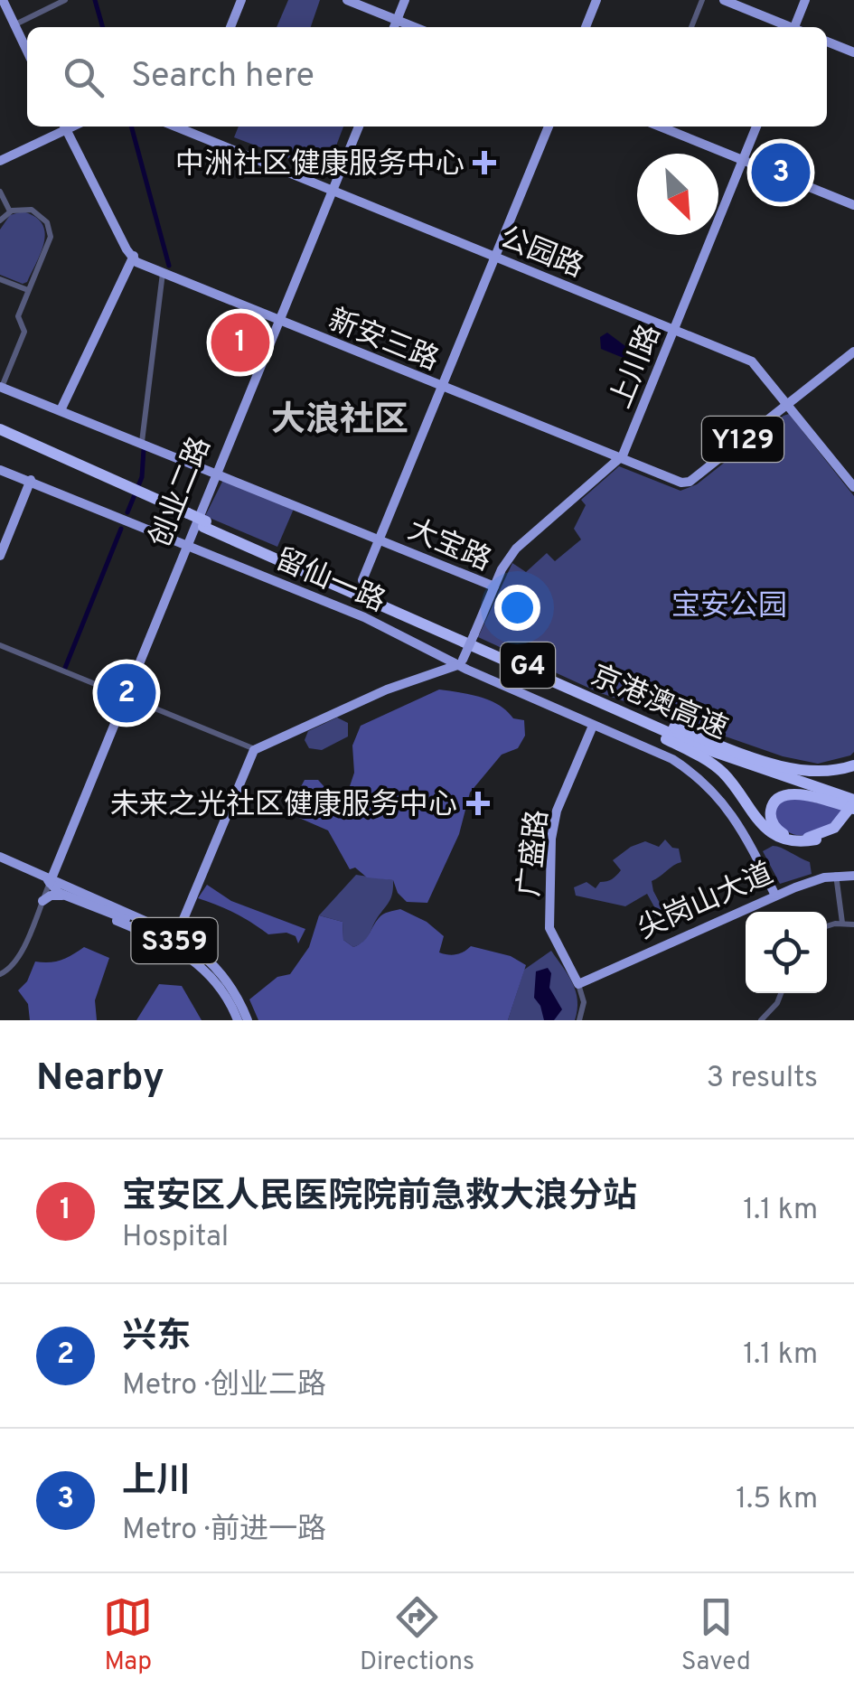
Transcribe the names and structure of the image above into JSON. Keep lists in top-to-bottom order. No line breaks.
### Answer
{"streets":{"highway":["G4","京港澳高速"],"main road":["公园路","新安三路","上川路","Y129","创业二路","大宝路","留仙一路","广盛路","尖岗山大道"]},"crossings":[["公园路","上川路"],["公园路","Y129"],["新安三路","上川路"],["新安三路","Y129"],["新安三路","创业二路"],["上川路","Y129"],["上川路","大宝路"],["上川路","留仙一路"],["创业二路","大宝路"],["创业二路","留仙一路"],["留仙一路","广盛路"],["留仙一路","尖岗山大道"],["G4","京港澳高速"],["广盛路","尖岗山大道"]],"districts":["大浪社区"],"parks":["宝安公园"],"places":{"health":["中洲社区健康服务中心","未来之光社区健康服务中心"]},"north":"bottom right","page":{"search":"Search here","pins":["3","1","2"],"heading":["Nearby","3 results"],"list":[{"mark":"1","name":"宝安区人民医院院前急救大浪分站","note":"Hospital","value":"1.1 km"},{"mark":"2","name":"兴东","note":"Metro · 创业二路","value":"1.1 km"},{"mark":"3","name":"上川","note":"Metro · 前进一路","value":"1.5 km"}],"nav":["Map","Directions","Saved"]}}
